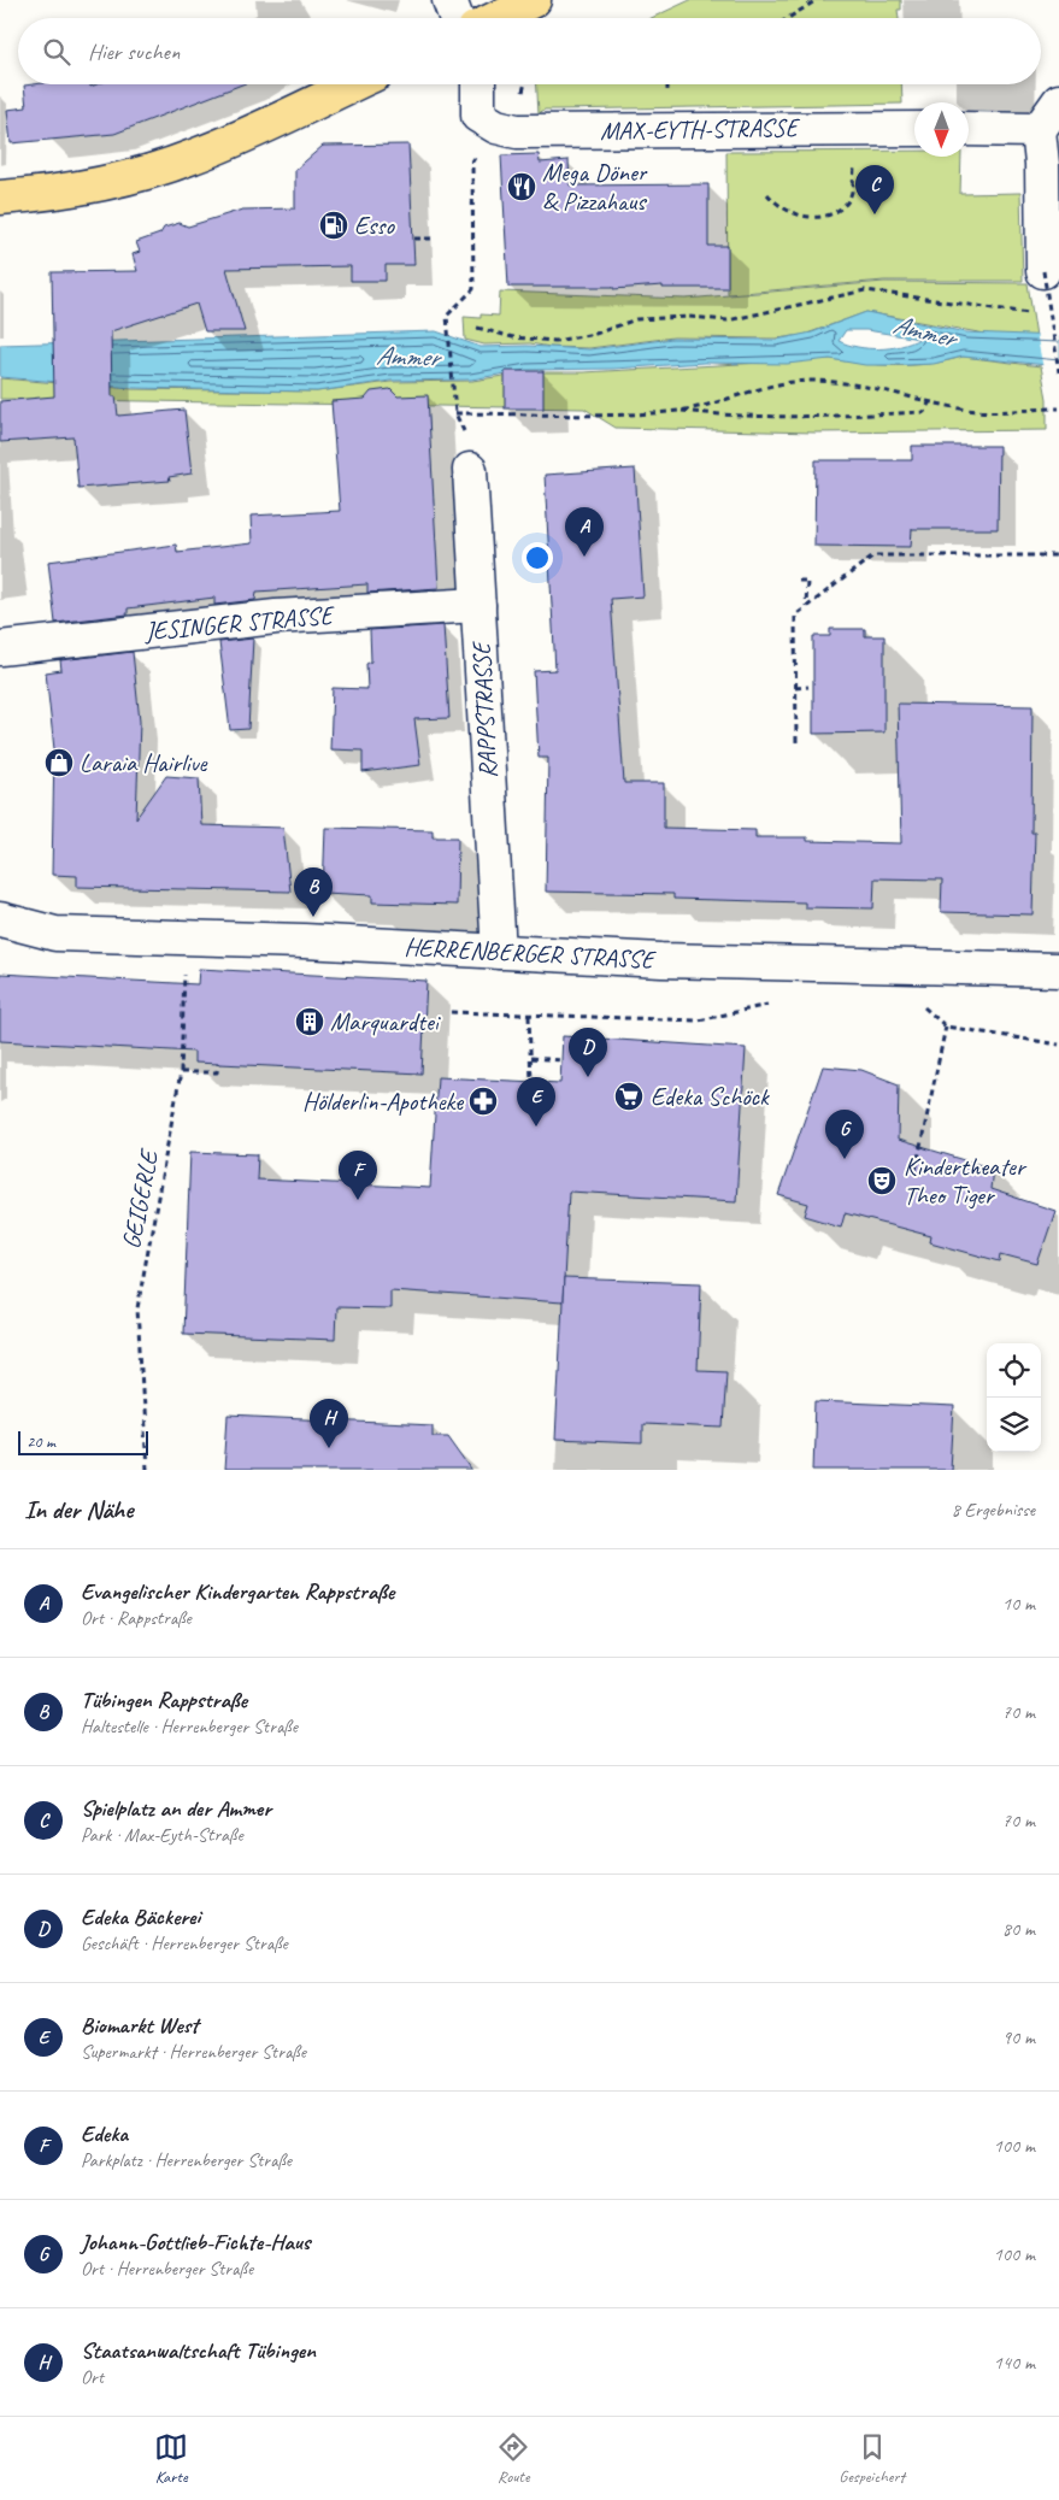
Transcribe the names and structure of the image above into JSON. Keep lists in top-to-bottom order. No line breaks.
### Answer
{"streets":{"street":["MAX-EYTH-STRASSE","JESINGER STRASSE","RAPPSTRASSE","HERRENBERGER STRASSE"],"path":["GEIGERLE"]},"crossings":[["JESINGER STRASSE","RAPPSTRASSE"],["RAPPSTRASSE","HERRENBERGER STRASSE"],["HERRENBERGER STRASSE","GEIGERLE"]],"water":["Ammer"],"places":{"restaurant":["Mega Döner & Pizzahaus"],"fuel station":["Esso"],"shop":["Laraia Hairlive"],"building":["Marquardtei"],"supermarket":["Edeka Schöck"],"pharmacy":["Hölderlin-Apotheke"],"theatre":["Kindertheater Theo Tiger"]},"scale_bar":"20 m","north":"bottom","page":{"search":"Hier suchen","pins":["C","A","B","D","E","G","F","H"],"scale":"20 m","heading":["In der Nähe","8 Ergebnisse"],"list":[{"mark":"A","name":"Evangelischer Kindergarten Rappstraße","note":"Ort · Rappstraße","value":"10 m"},{"mark":"B","name":"Tübingen Rappstraße","note":"Haltestelle · Herrenberger Straße","value":"70 m"},{"mark":"C","name":"Spielplatz an der Ammer","note":"Park · Max-Eyth-Straße","value":"70 m"},{"mark":"D","name":"Edeka Bäckerei","note":"Geschäft · Herrenberger Straße","value":"80 m"},{"mark":"E","name":"Biomarkt West","note":"Supermarkt · Herrenberger Straße","value":"90 m"},{"mark":"F","name":"Edeka","note":"Parkplatz · Herrenberger Straße","value":"100 m"},{"mark":"G","name":"Johann-Gottlieb-Fichte-Haus","note":"Ort · Herrenberger Straße","value":"100 m"},{"mark":"H","name":"Staatsanwaltschaft Tübingen","note":"Ort","value":"140 m"}],"nav":["Karte","Route","Gespeichert"]}}
